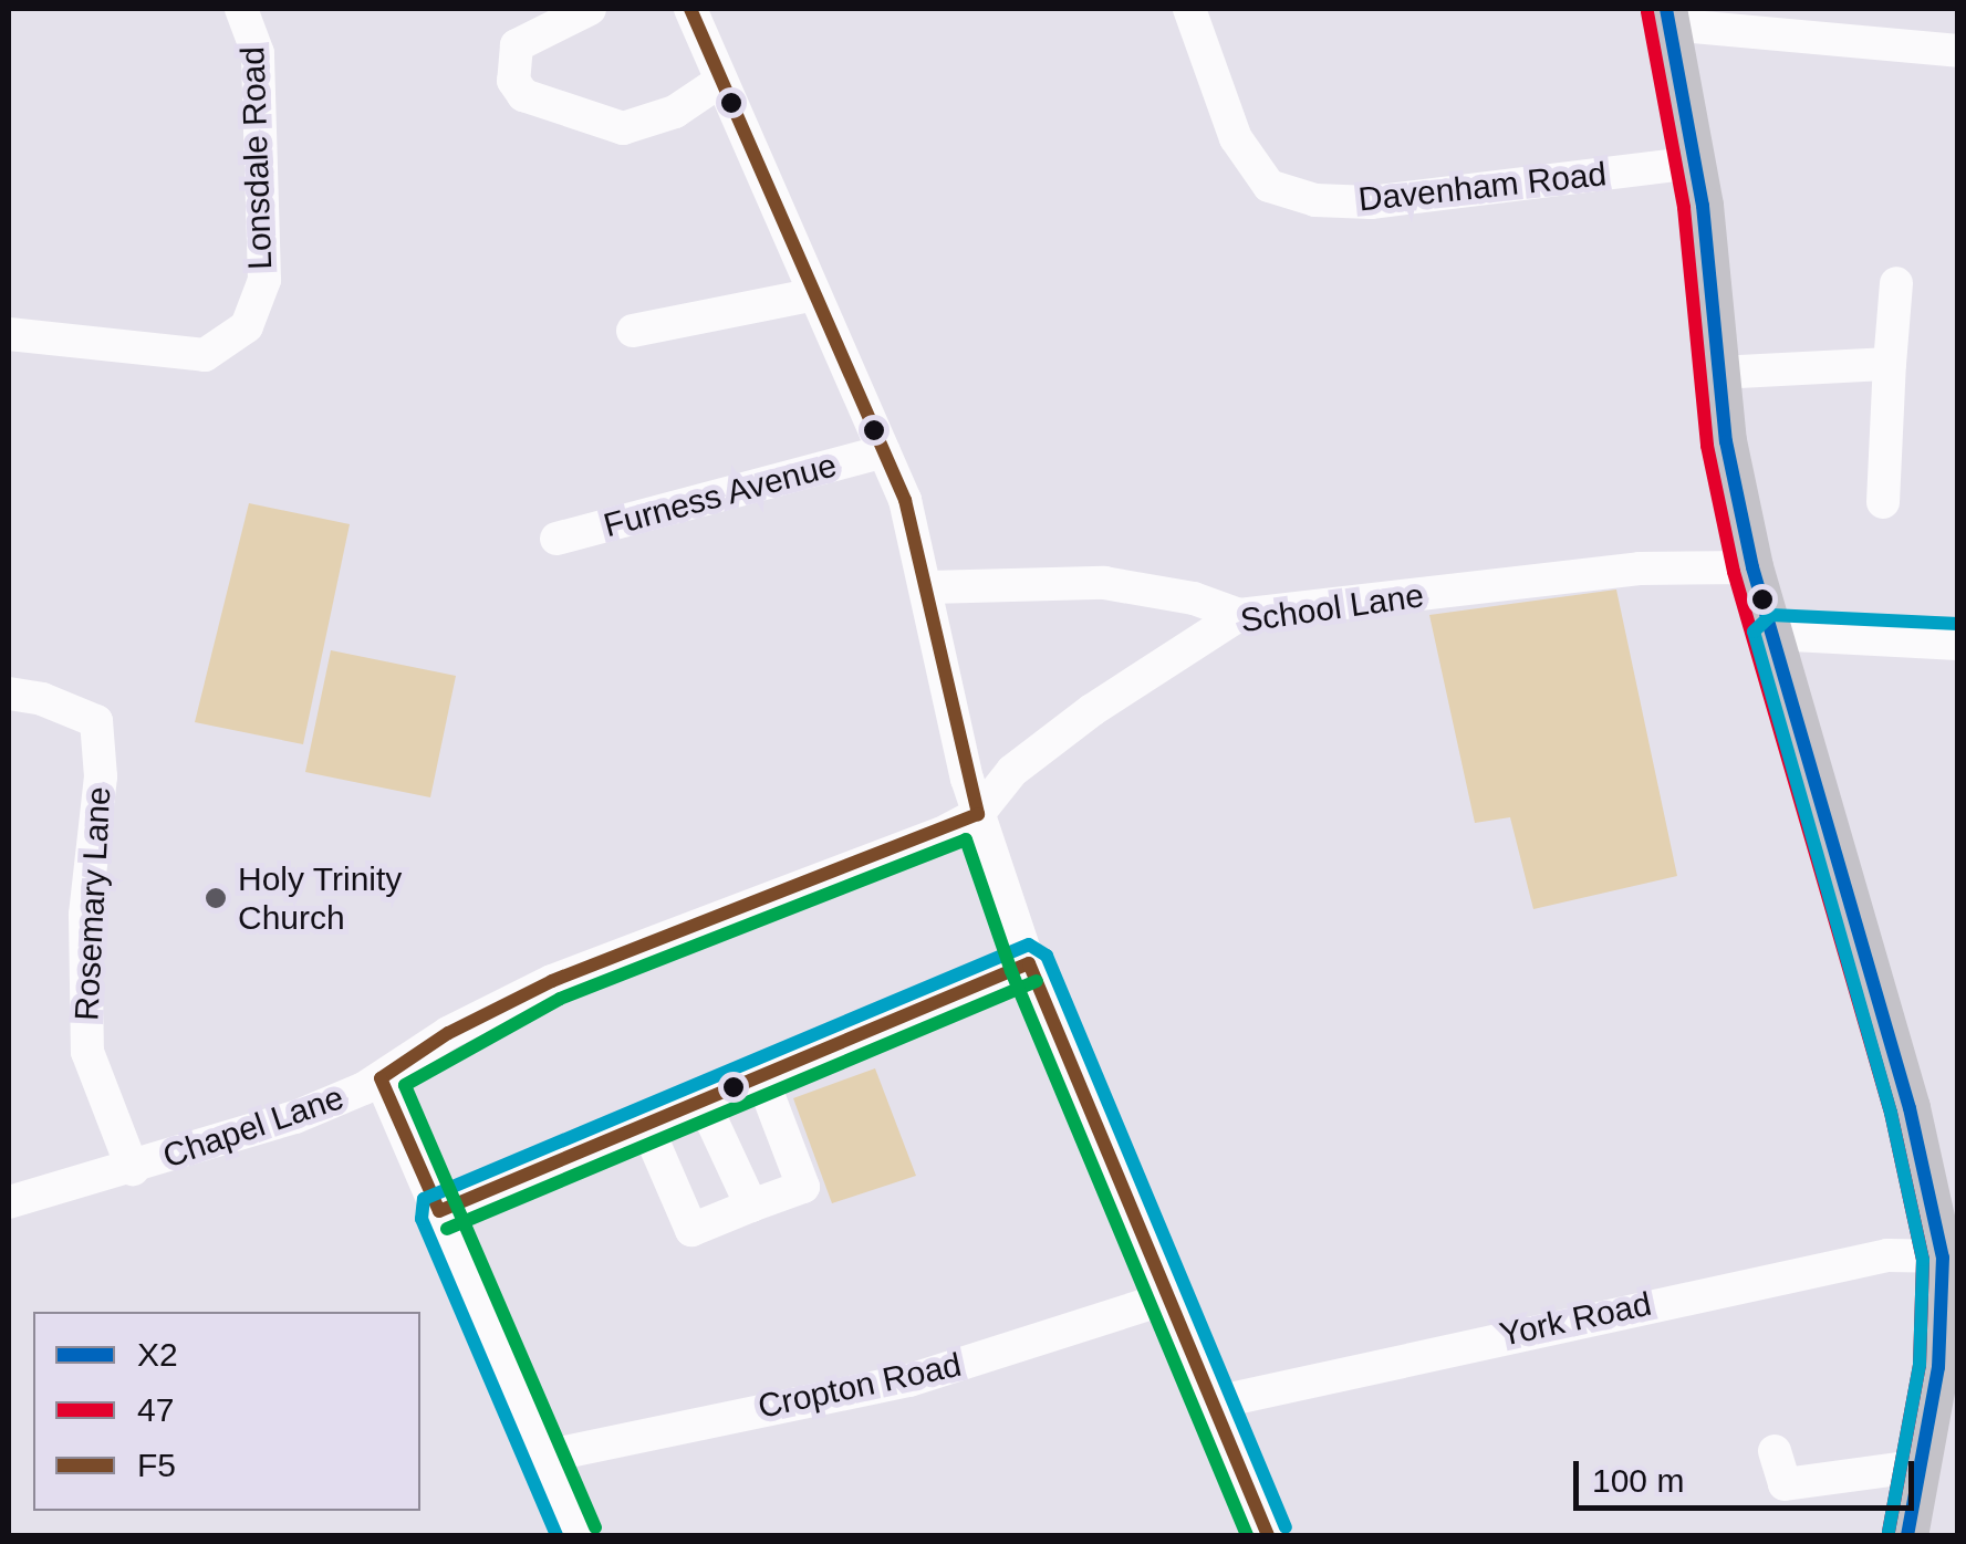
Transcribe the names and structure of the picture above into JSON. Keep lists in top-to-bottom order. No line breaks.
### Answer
{"streets":{"street":["Lonsdale Road","Davenham Road","Furness Avenue","School Lane","Rosemary Lane","Chapel Lane","York Road","Cropton Road"]},"crossings":[["School Lane","Chapel Lane"],["Rosemary Lane","Chapel Lane"]],"places":["Holy Trinity Church"],"lines":["transit line X2","transit line F5","transit line 47"],"legend":["X2","47","F5"],"scale_bar":"100 m"}
